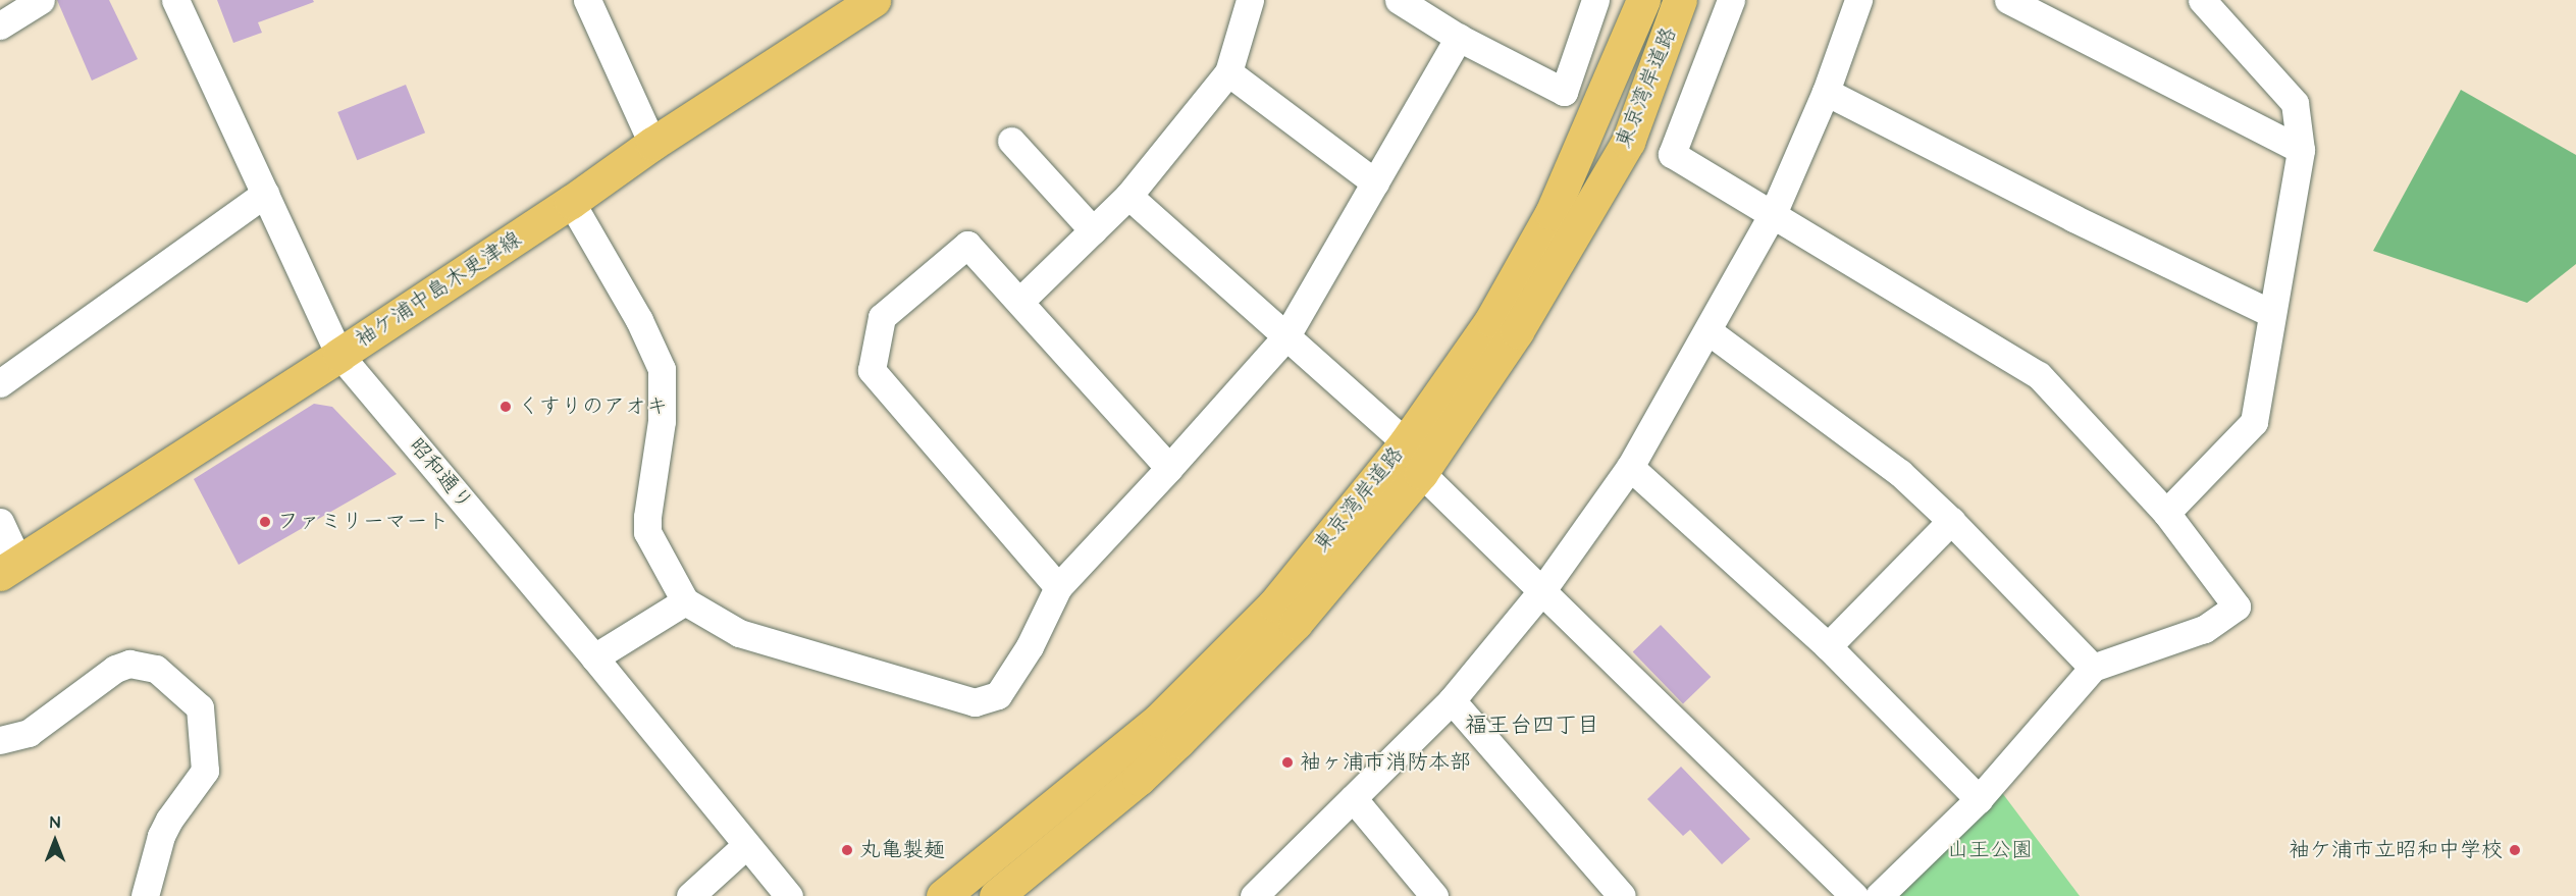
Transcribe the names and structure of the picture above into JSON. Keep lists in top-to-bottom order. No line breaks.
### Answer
{"streets":{"main road":["東京湾岸道路","袖ケ浦中島木更津線"],"street":["昭和通り"]},"crossings":[["袖ケ浦中島木更津線","昭和通り"]],"districts":["福王台四丁目"],"parks":["山王公園"],"places":["くすりのアオキ","ファミリーマート","袖ヶ浦市消防本部","丸亀製麺","袖ケ浦市立昭和中学校"],"north":"top"}
